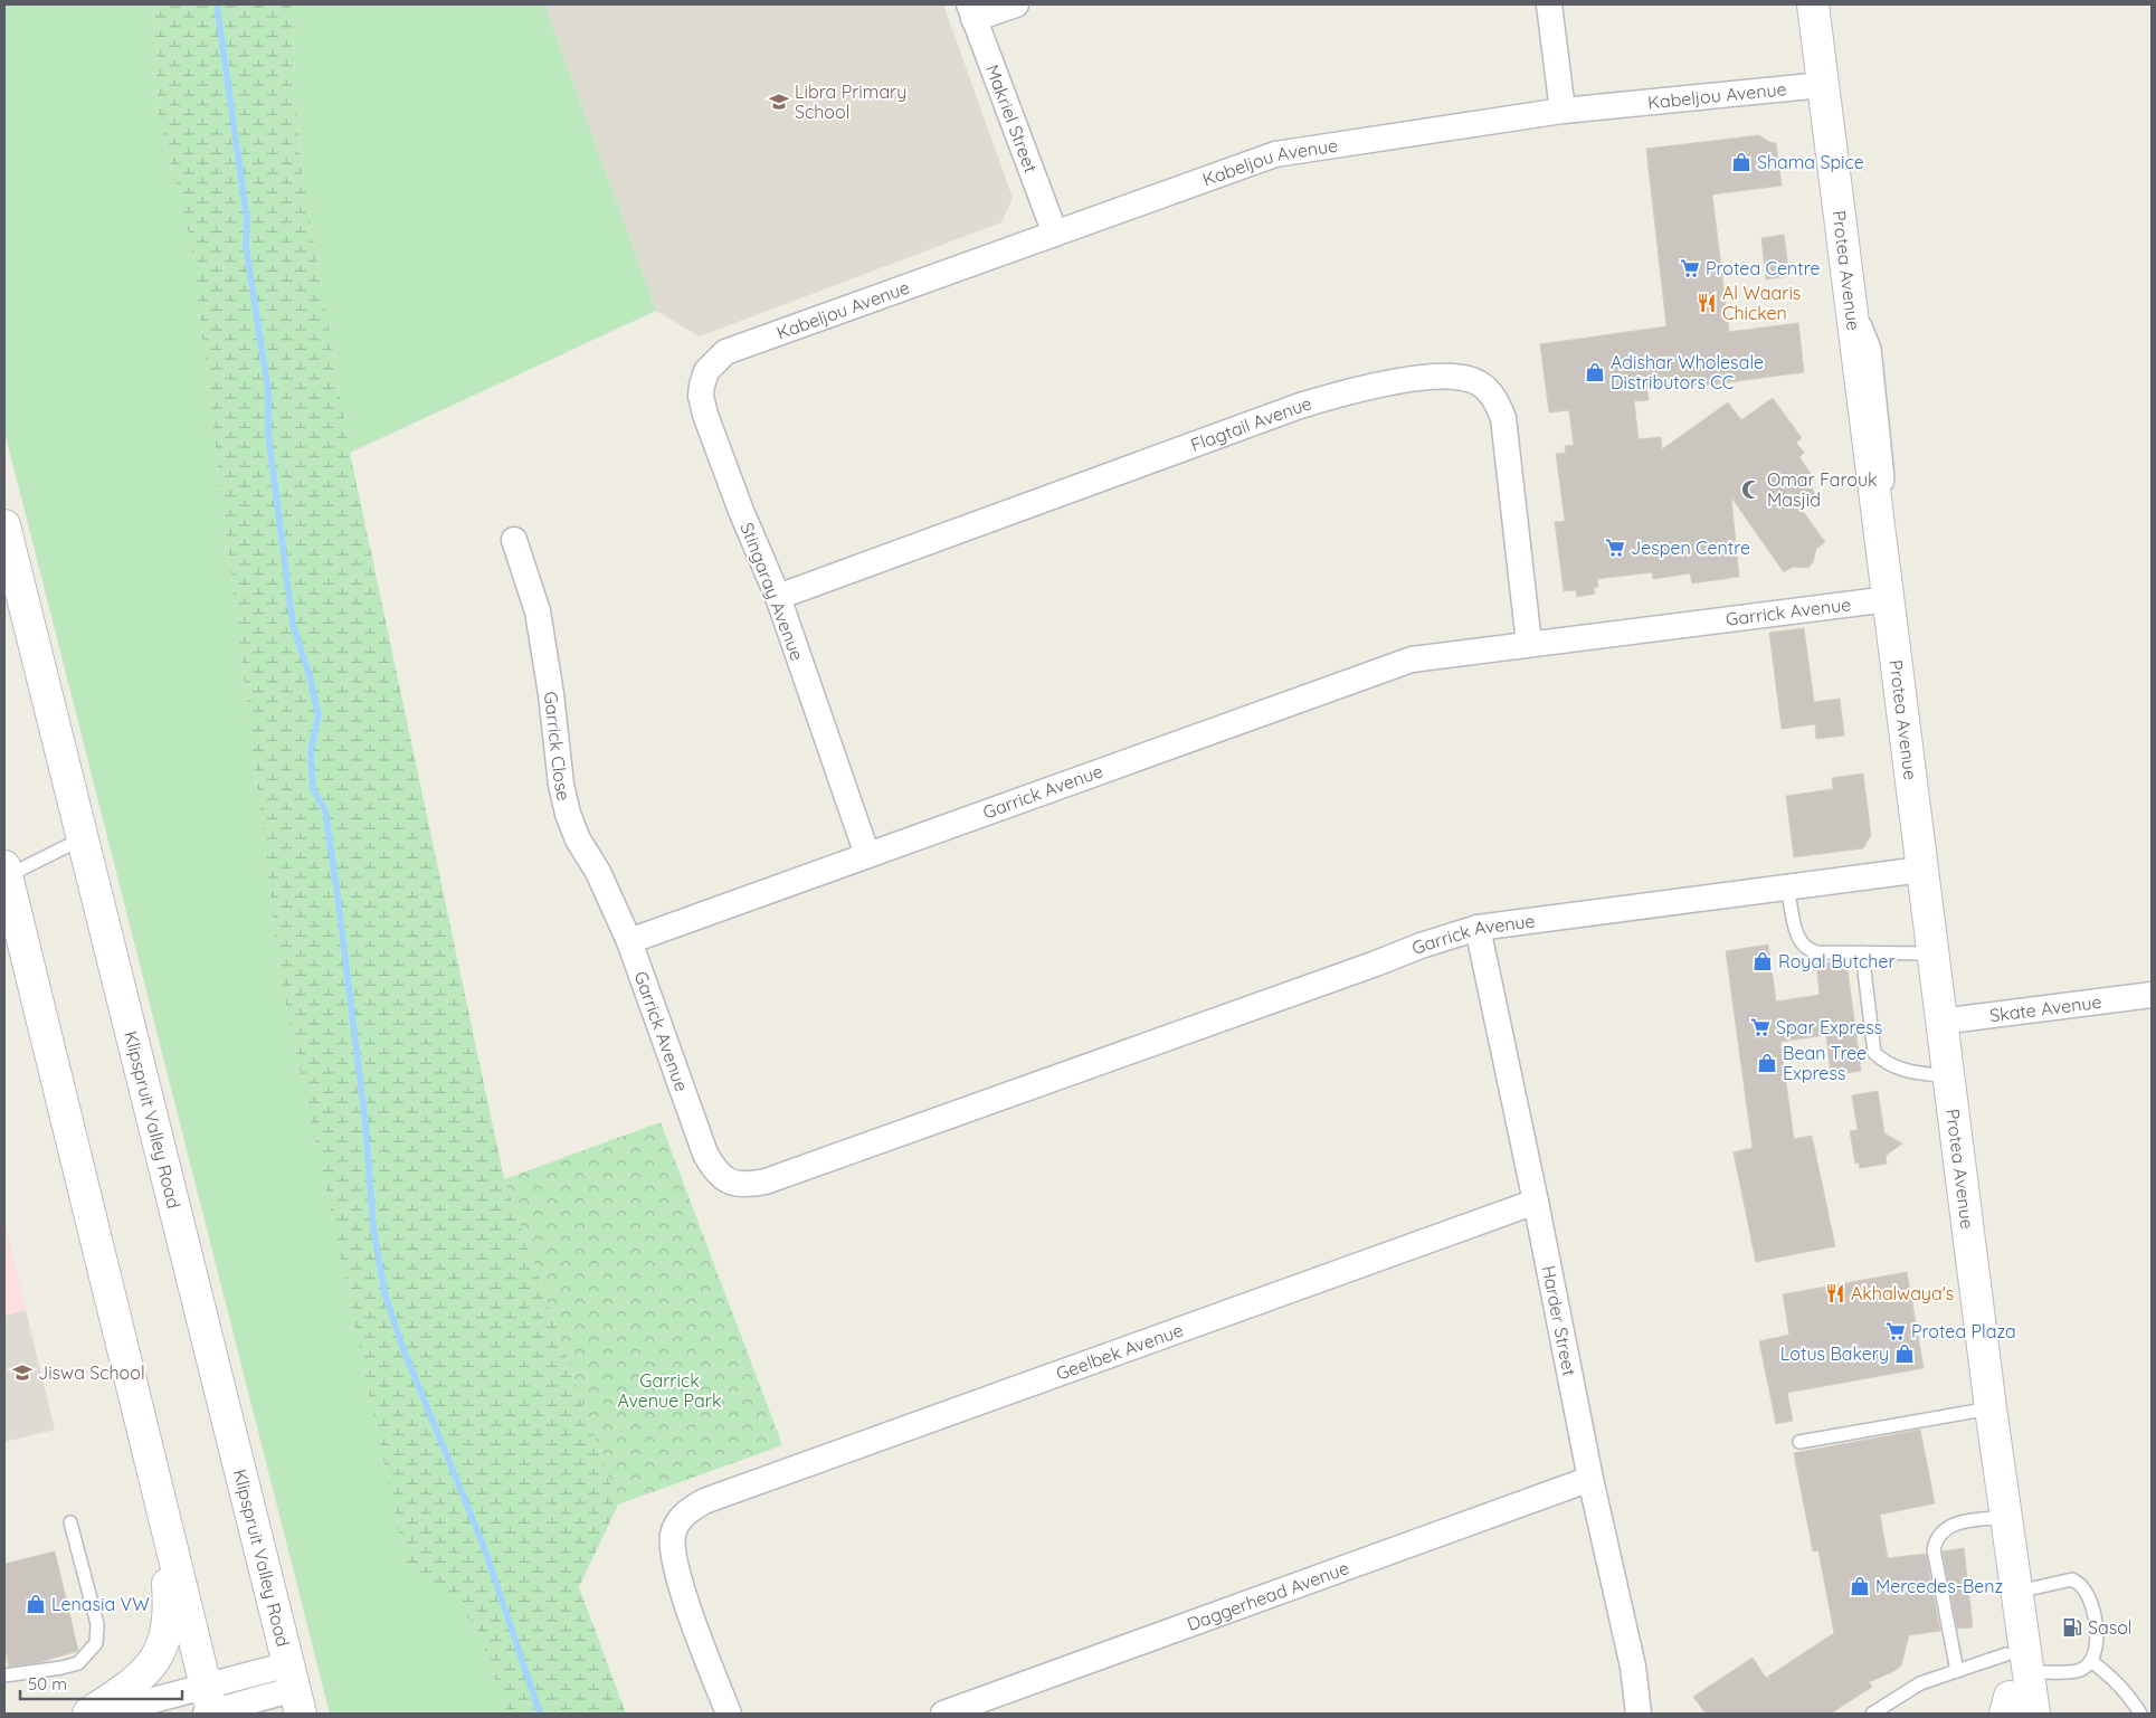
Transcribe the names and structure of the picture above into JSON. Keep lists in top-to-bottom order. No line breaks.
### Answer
{"streets":{"main road":["Protea Avenue","Klipspruit Valley Road"],"street":["Kabeljou Avenue","Makriel Street","Flagtail Avenue","Stingaray Avenue","Garrick Avenue","Garrick Close","Skate Avenue","Harder Street","Geelbek Avenue","Daggerhead Avenue"]},"crossings":[["Kabeljou Avenue","Makriel Street"],["Kabeljou Avenue","Protea Avenue"],["Kabeljou Avenue","Stingaray Avenue"],["Protea Avenue","Garrick Avenue"],["Protea Avenue","Skate Avenue"],["Flagtail Avenue","Stingaray Avenue"],["Flagtail Avenue","Garrick Avenue"],["Stingaray Avenue","Garrick Avenue"],["Garrick Avenue","Garrick Close"],["Garrick Avenue","Harder Street"],["Harder Street","Geelbek Avenue"],["Harder Street","Daggerhead Avenue"]],"parks":["Garrick Avenue Park"],"places":{"school or university":["Libra Primary School","Jiswa School"],"shop":["Shama Spice","Adishar Wholesale Distributors CC","Royal Butcher","Bean Tree Express","Lotus Bakery","Mercedes-Benz","Lenasia VW"],"supermarket":["Protea Centre","Jespen Centre","Spar Express","Protea Plaza"],"restaurant":["Al Waaris Chicken","Akhalwaya's"],"mosque":["Omar Farouk Masjid"],"fuel station":["Sasol"]},"scale_bar":"50 m"}
